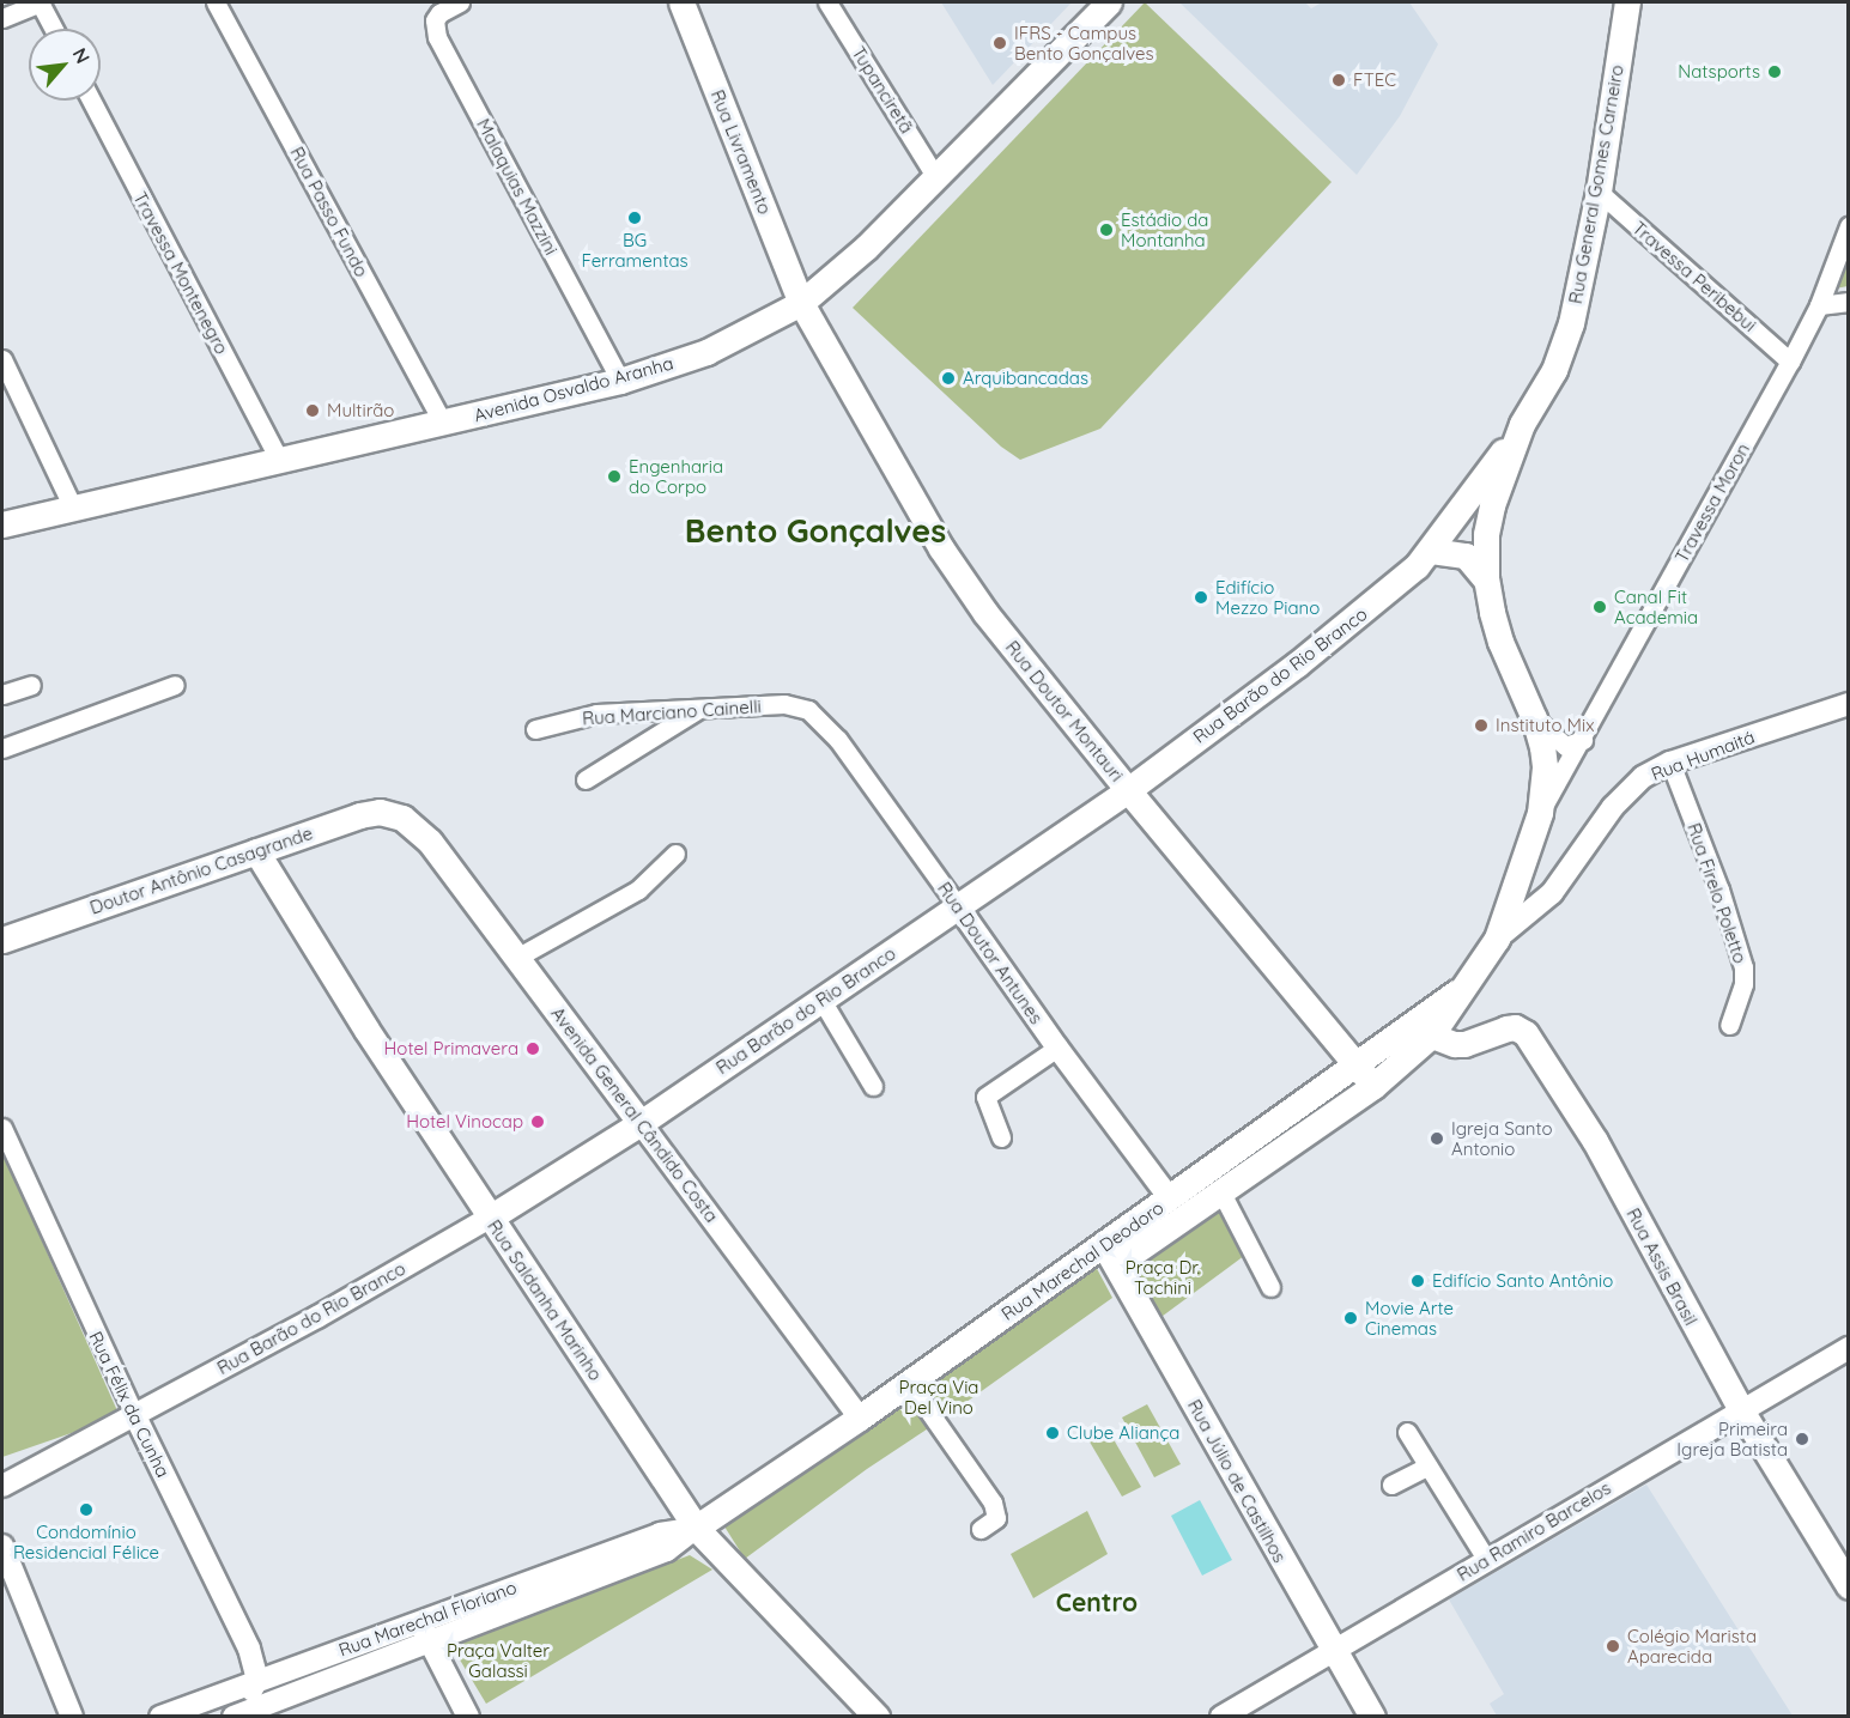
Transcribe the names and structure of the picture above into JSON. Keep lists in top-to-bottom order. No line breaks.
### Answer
{"streets":{"main road":["Rua Livramento","Rua General Gomes Carneiro","Avenida Osvaldo Aranha","Rua Barão do Rio Branco","Rua Doutor Montauri","Doutor Antônio Casagrande","Avenida General Cândido Costa","Rua Marechal Deodoro","Rua Assis Brasil","Rua Saldanha Marinho","Rua Júlio de Castilhos"],"street":["Tupanciretã","Malaquias Mazzini","Rua Passo Fundo","Travessa Montenegro","Travessa Peribebui","Travessa Moron","Rua Marciano Cainelli","Rua Humaitá","Rua Firelo Poletto","Rua Doutor Antunes","Rua Félix da Cunha","Rua Ramiro Barcelos","Rua Marechal Floriano"]},"crossings":[["Tupanciretã","Avenida Osvaldo Aranha"],["Rua Livramento","Avenida Osvaldo Aranha"],["Rua Livramento","Rua Doutor Montauri"],["Rua General Gomes Carneiro","Travessa Peribebui"],["Rua General Gomes Carneiro","Travessa Moron"],["Rua General Gomes Carneiro","Rua Barão do Rio Branco"],["Rua General Gomes Carneiro","Rua Marechal Deodoro"],["Malaquias Mazzini","Avenida Osvaldo Aranha"],["Rua Passo Fundo","Avenida Osvaldo Aranha"],["Travessa Montenegro","Avenida Osvaldo Aranha"],["Travessa Peribebui","Travessa Moron"],["Avenida Osvaldo Aranha","Rua Doutor Montauri"],["Travessa Moron","Rua Marechal Deodoro"],["Rua Barão do Rio Branco","Rua Doutor Montauri"],["Rua Barão do Rio Branco","Rua Doutor Antunes"],["Rua Barão do Rio Branco","Avenida General Cândido Costa"],["Rua Barão do Rio Branco","Rua Saldanha Marinho"],["Rua Barão do Rio Branco","Rua Félix da Cunha"],["Rua Doutor Montauri","Rua Marechal Deodoro"],["Rua Marciano Cainelli","Rua Doutor Antunes"],["Rua Humaitá","Rua Firelo Poletto"],["Rua Humaitá","Rua Marechal Deodoro"],["Doutor Antônio Casagrande","Avenida General Cândido Costa"],["Doutor Antônio Casagrande","Rua Saldanha Marinho"],["Rua Doutor Antunes","Rua Marechal Deodoro"],["Avenida General Cândido Costa","Rua Marechal Deodoro"],["Rua Marechal Deodoro","Rua Assis Brasil"],["Rua Marechal Deodoro","Rua Saldanha Marinho"],["Rua Marechal Deodoro","Rua Júlio de Castilhos"],["Rua Marechal Deodoro","Rua Marechal Floriano"],["Rua Assis Brasil","Rua Ramiro Barcelos"],["Rua Saldanha Marinho","Rua Marechal Floriano"],["Rua Félix da Cunha","Rua Marechal Floriano"],["Rua Júlio de Castilhos","Rua Ramiro Barcelos"]],"districts":["Bento Gonçalves","Centro"],"parks":["Praça Dr. Tachini","Praça Via Del Vino","Praça Valter Galassi"],"places":["IFRS - Campus Bento Gonçalves","Natsports","FTEC","BG Ferramentas","Estádio da Montanha","Arquibancadas","Multirão","Engenharia do Corpo","Edifício Mezzo Piano","Canal Fit Academia","Instituto Mix","Hotel Primavera","Hotel Vinocap","Igreja Santo Antonio","Edifício Santo Antônio","Movie Arte Cinemas","Clube Aliança","Primeira Igreja Batista","Condomínio Residencial Félice","Colégio Marista Aparecida"],"north":"top right"}
